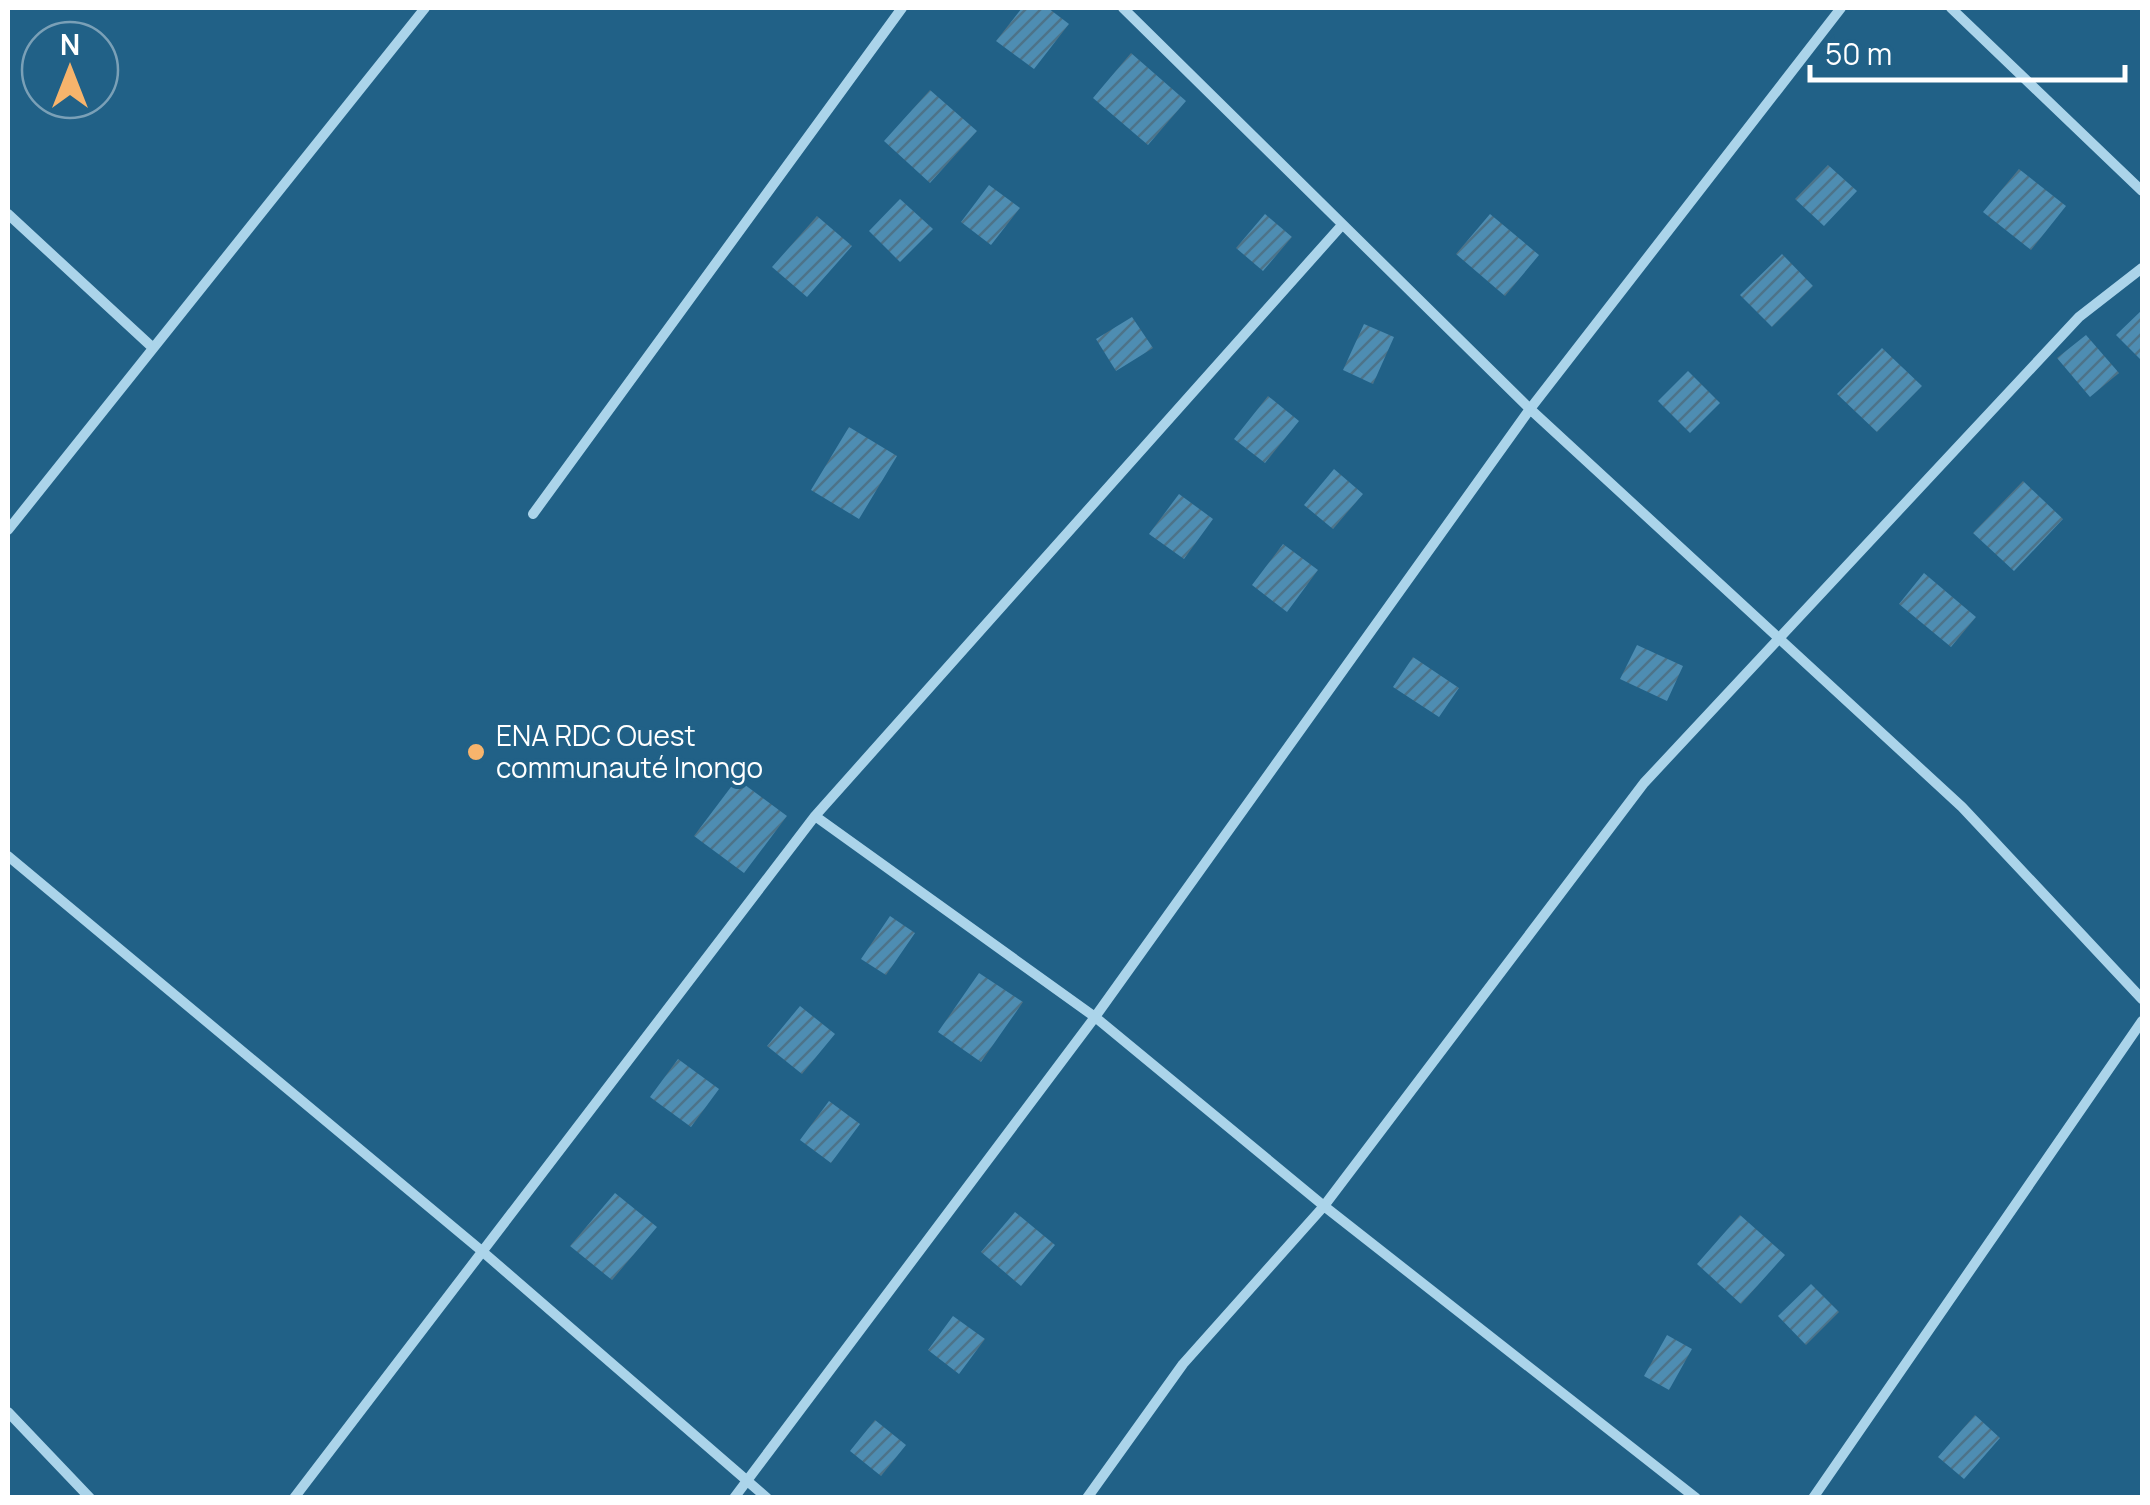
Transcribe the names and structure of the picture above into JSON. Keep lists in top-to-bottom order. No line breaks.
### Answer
{"places":["ENA RDC Ouest communauté Inongo"],"scale_bar":"50 m","north":"top"}
